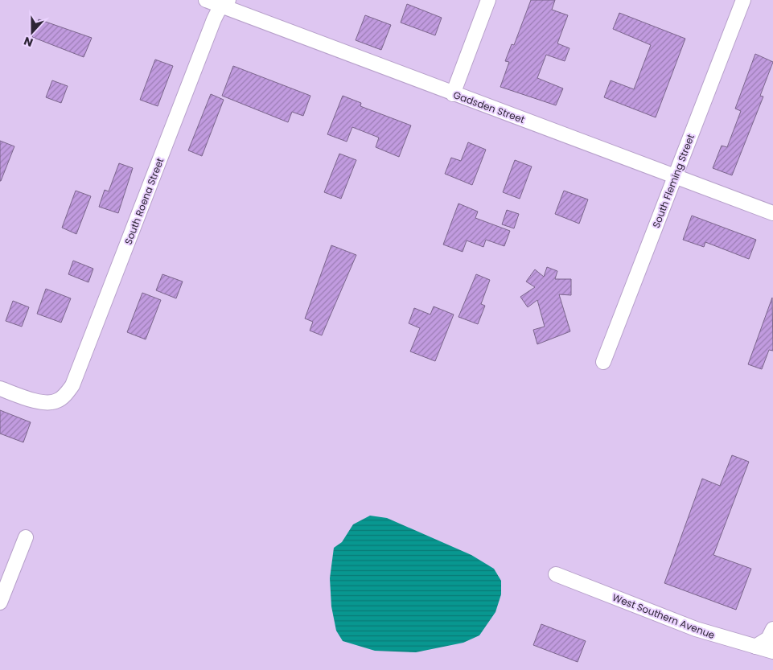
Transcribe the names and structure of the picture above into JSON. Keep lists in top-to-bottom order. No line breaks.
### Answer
{"streets":{"street":["Gadsden Street","South Fleming Street","South Roena Street","West Southern Avenue"]},"crossings":[["Gadsden Street","South Fleming Street"],["Gadsden Street","South Roena Street"]],"north":"bottom"}
